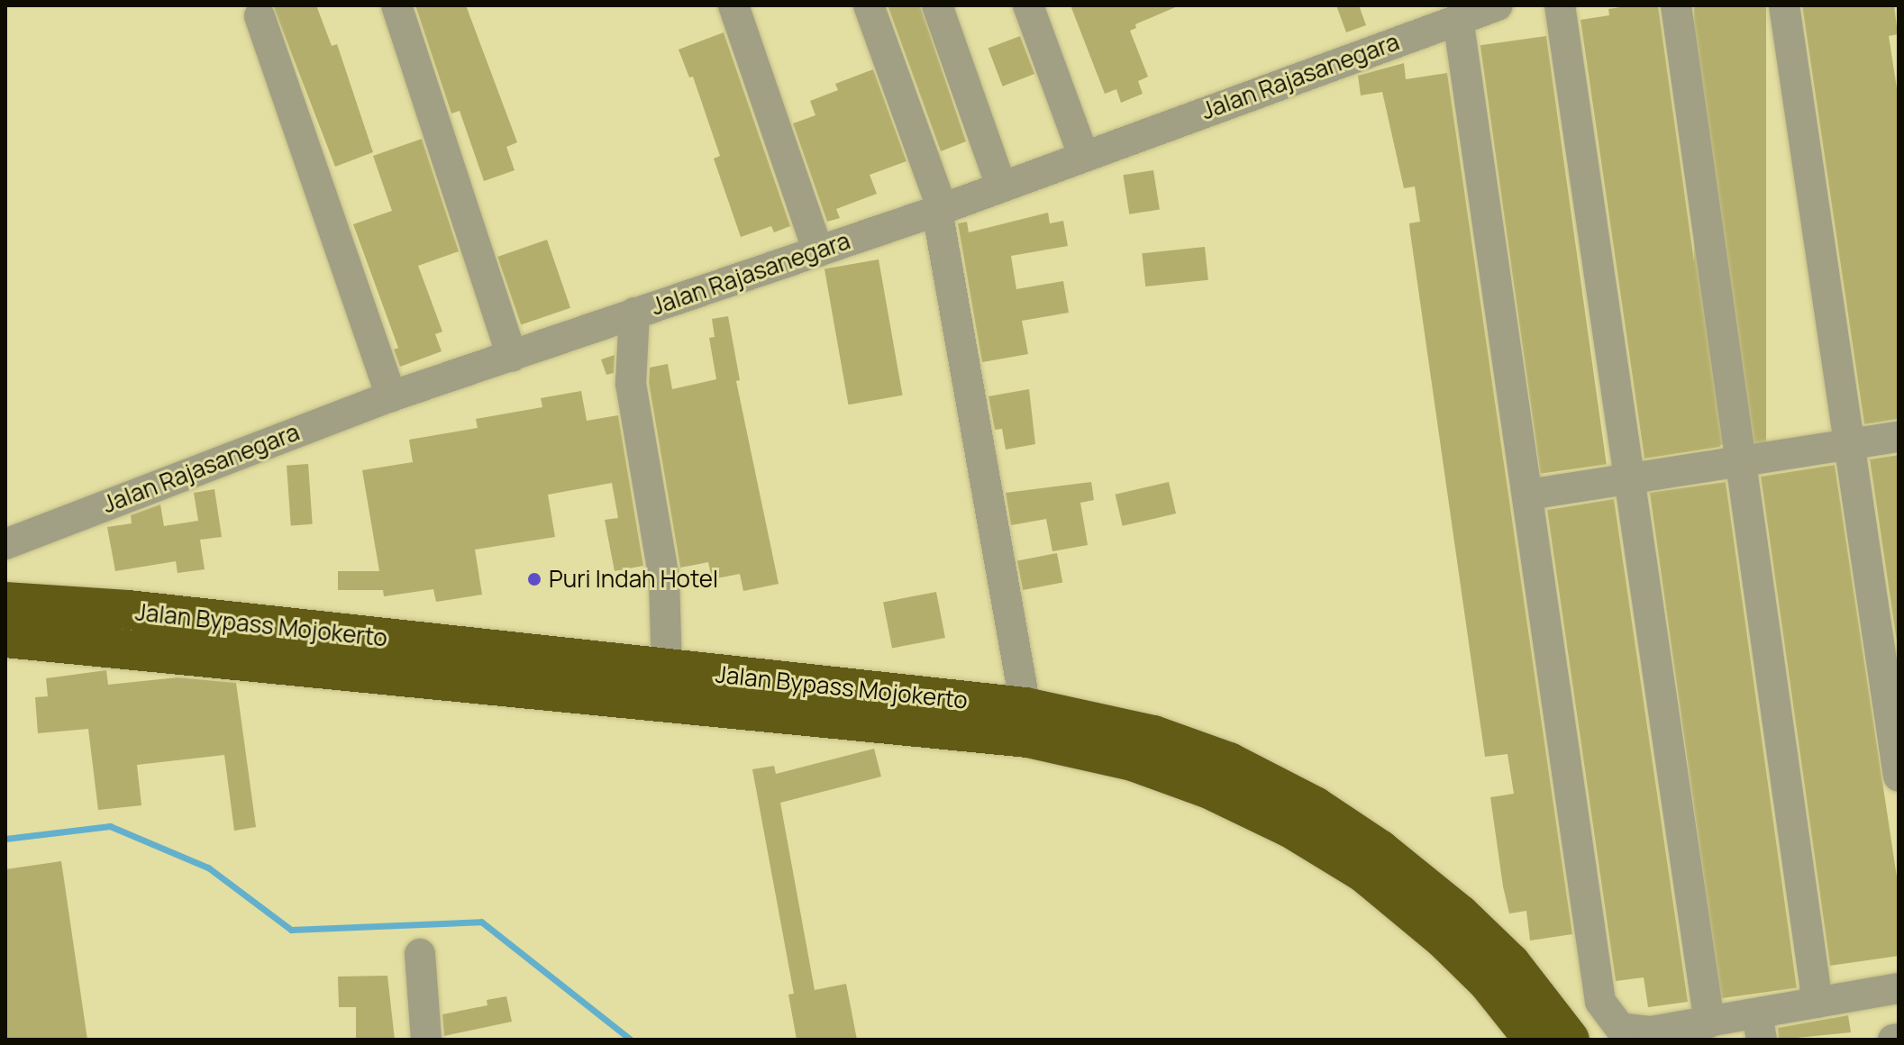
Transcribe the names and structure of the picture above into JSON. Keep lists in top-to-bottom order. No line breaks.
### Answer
{"streets":{"highway":["Jalan Bypass Mojokerto"],"street":["Jalan Rajasanegara"]},"places":["Puri Indah Hotel"]}
